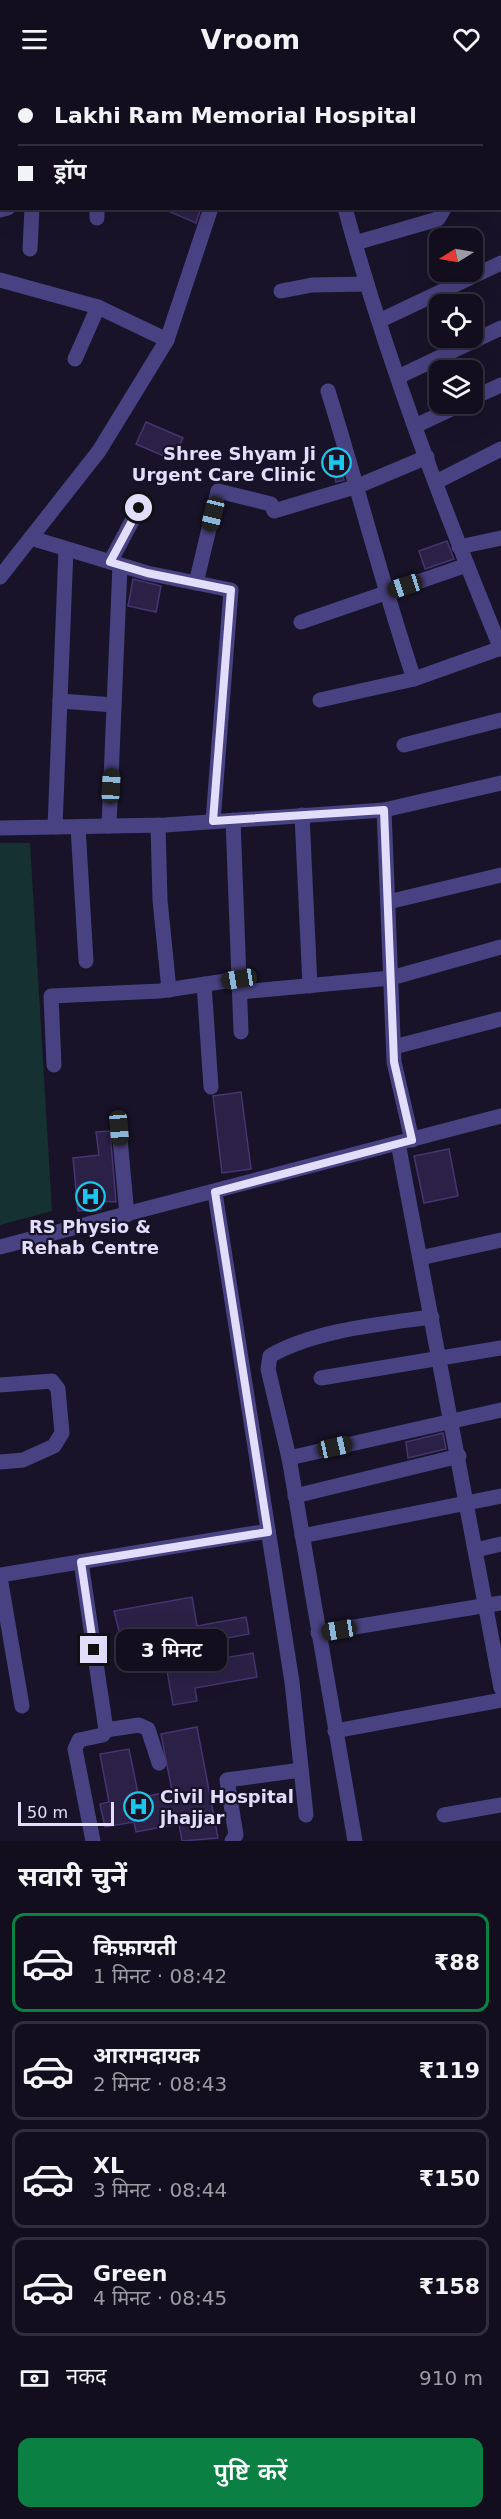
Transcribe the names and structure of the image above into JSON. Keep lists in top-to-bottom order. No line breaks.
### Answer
{"places":{"hospital":["Shree Shyam Ji Urgent Care Clinic","RS Physio & Rehab Centre","Civil Hospital jhajjar"]},"scale_bar":"50 m","north":"left","page":{"header":"Vroom","banner":["Lakhi Ram Memorial Hospital","ड्रॉप"],"bubble":"3 मिनट","scale":"50 m","heading":"सवारी चुनें","list":[{"name":"किफ़ायती","note":"1 मिनट · 08:42","value":"₹88"},{"name":"आरामदायक","note":"2 मिनट · 08:43","value":"₹119"},{"name":"XL","note":"3 मिनट · 08:44","value":"₹150"},{"name":"Green","note":"4 मिनट · 08:45","value":"₹158"}],"pay":["नकद","910 m"],"buttons":"पुष्टि करें"}}
